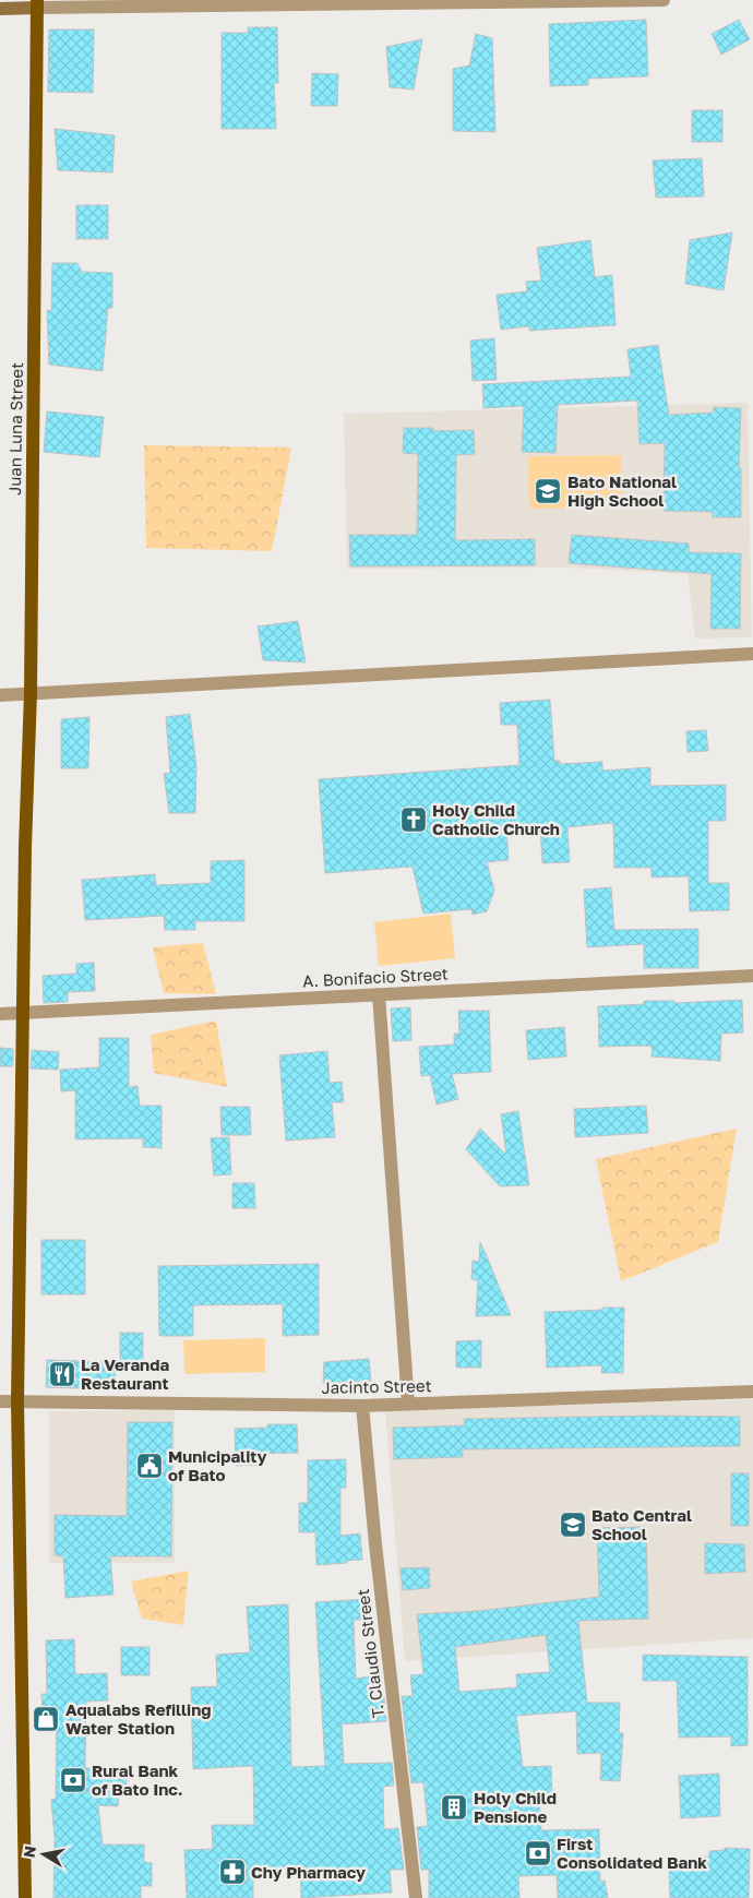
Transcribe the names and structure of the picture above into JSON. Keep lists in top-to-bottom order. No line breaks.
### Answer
{"streets":{"main road":["Juan Luna Street"],"street":["A. Bonifacio Street","Jacinto Street","T. Claudio Street"]},"crossings":[["Juan Luna Street","A. Bonifacio Street"],["Juan Luna Street","Jacinto Street"],["Jacinto Street","T. Claudio Street"]],"places":{"school or university":["Bato National High School","Bato Central School"],"church":["Holy Child Catholic Church"],"restaurant":["La Veranda Restaurant"],"public building":["Municipality of Bato"],"shop":["Aqualabs Refilling Water Station"],"bank":["Rural Bank of Bato Inc.","First Consolidated Bank"],"building":["Holy Child Pensione"],"pharmacy":["Chy Pharmacy"]},"north":"left"}
